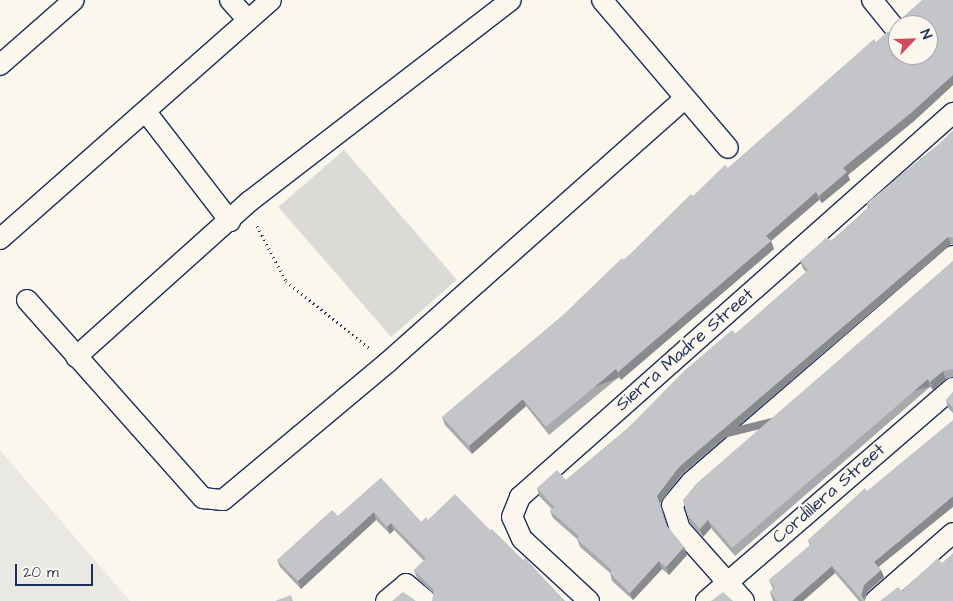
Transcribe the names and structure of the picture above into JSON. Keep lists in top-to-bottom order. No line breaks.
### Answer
{"streets":{"street":["Sierra Madre Street","Cordillera Street"]},"scale_bar":"20 m","north":"top right"}
